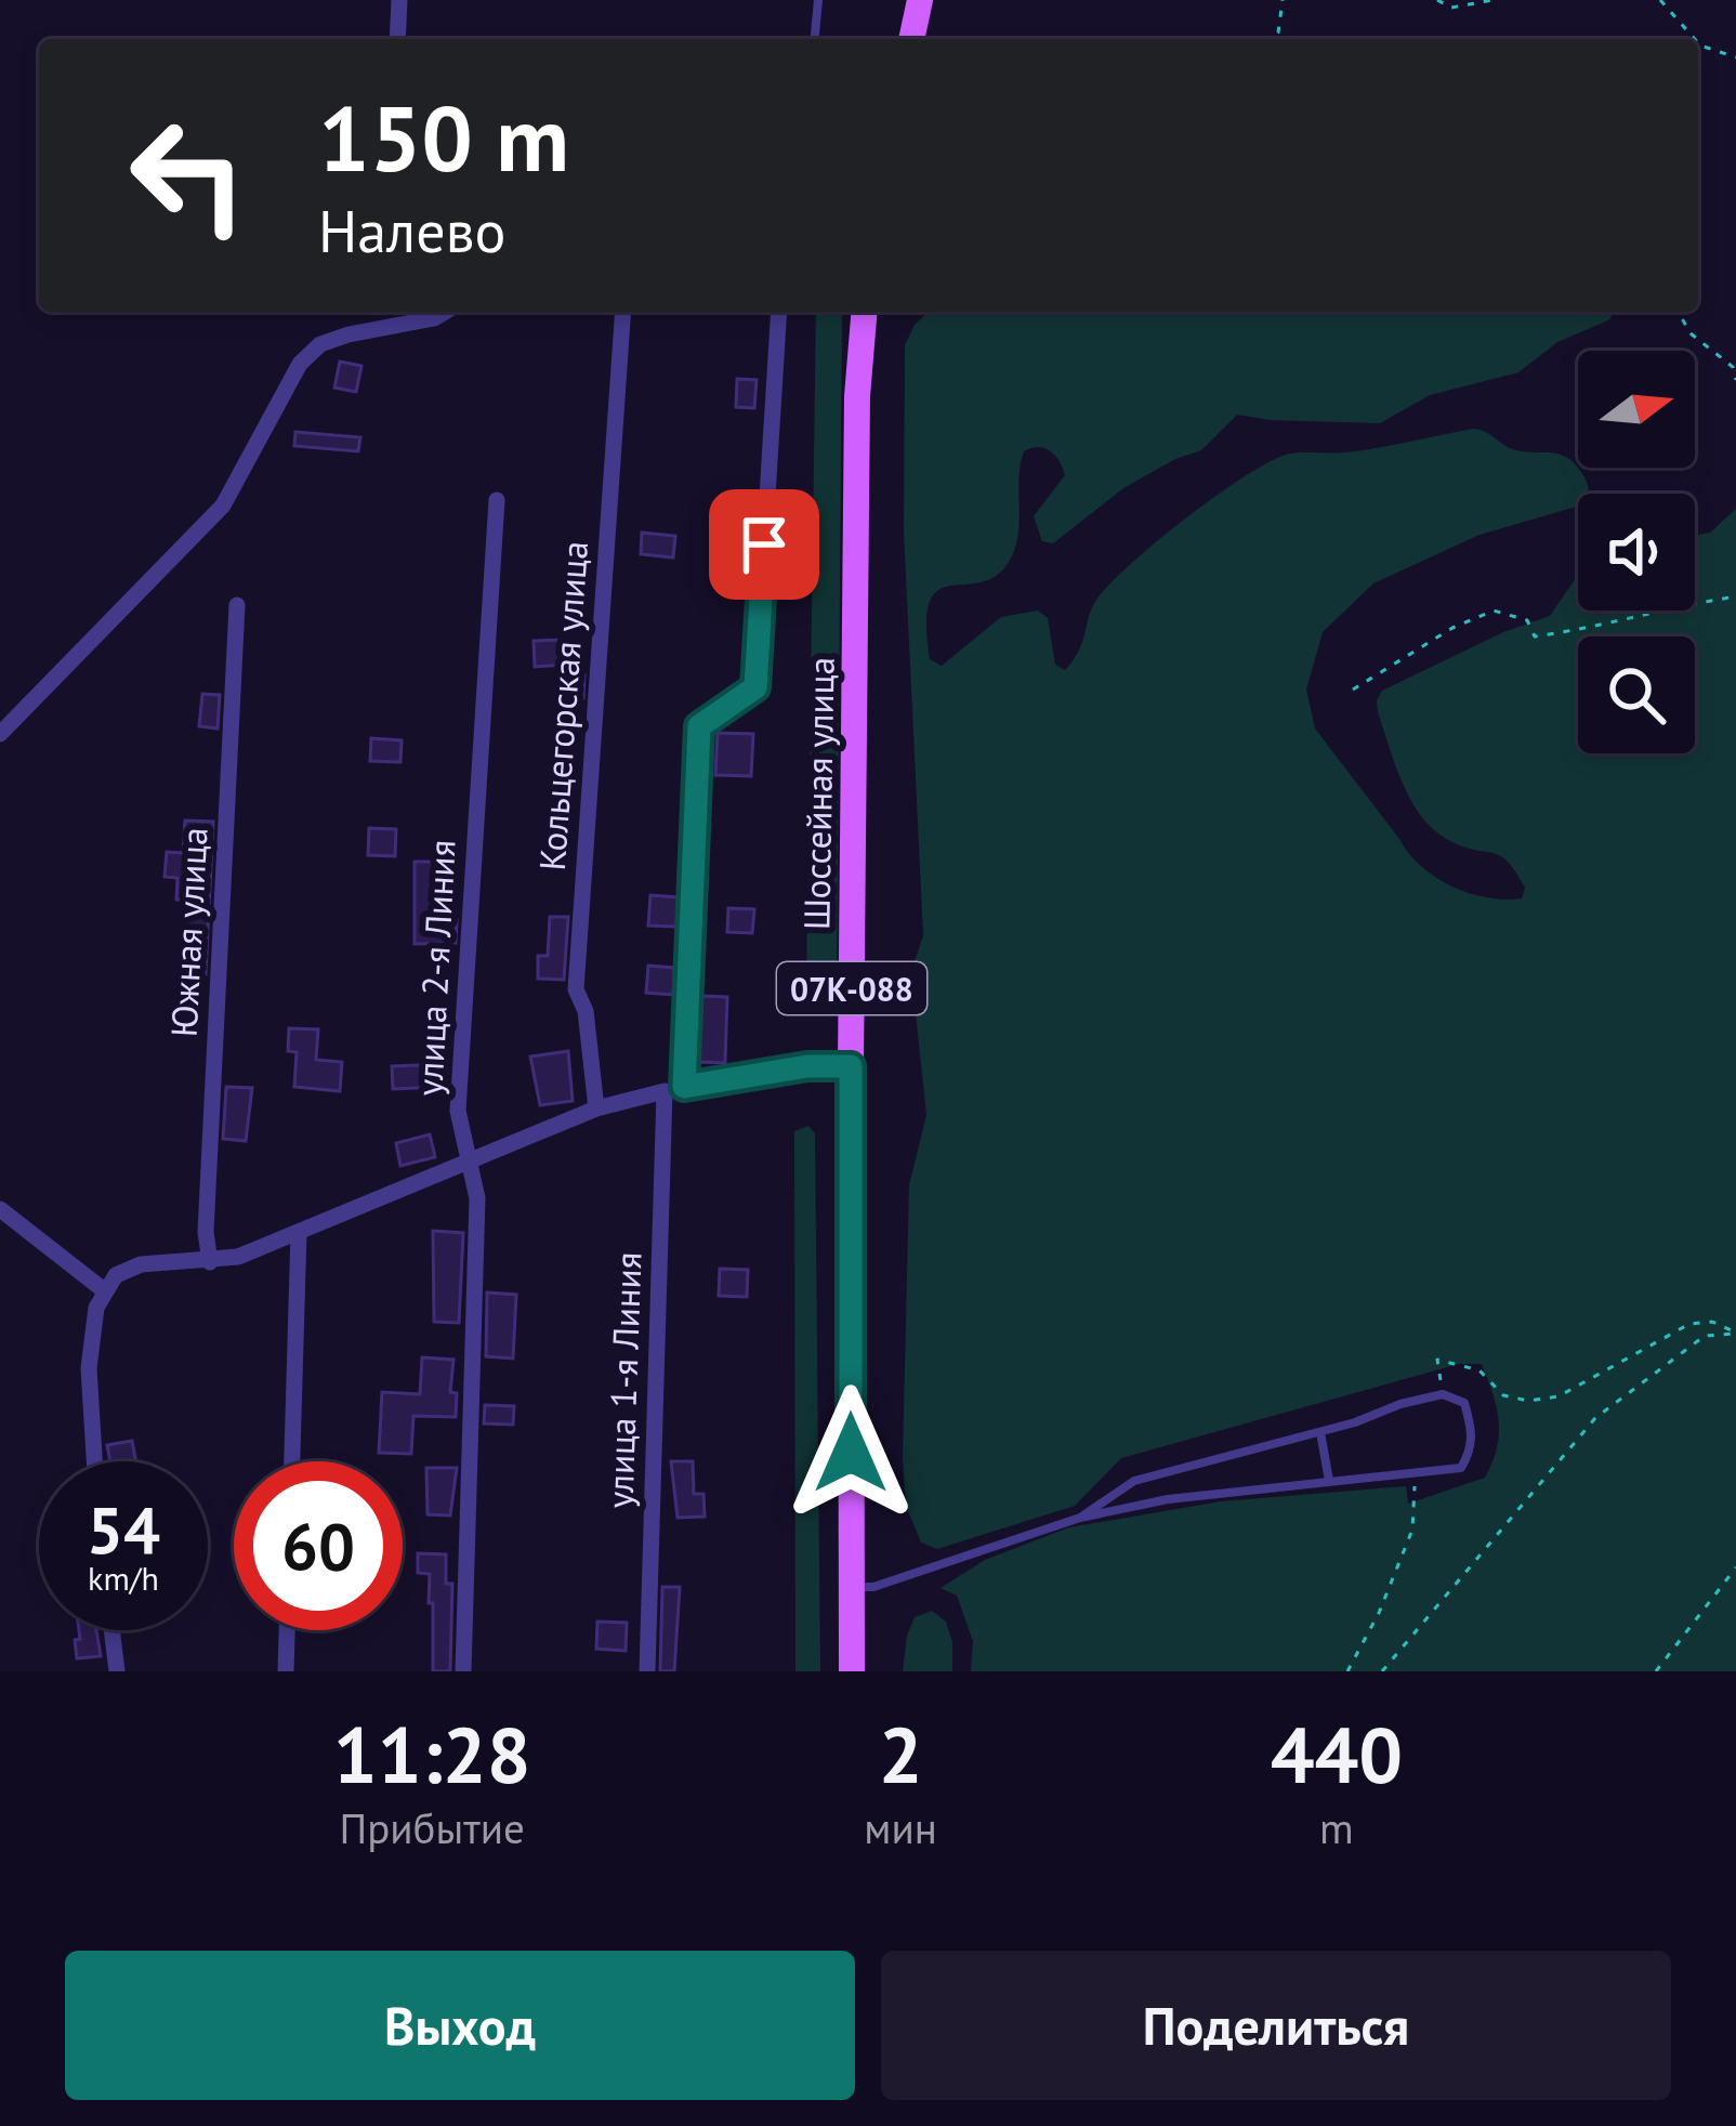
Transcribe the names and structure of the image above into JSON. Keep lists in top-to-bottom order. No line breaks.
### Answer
{"streets":{"main road":["Шоссейная улица","07К-088"],"street":["Кольцегорская улица","Южная улица","улица 2-я Линия","улица 1-я Линия"]},"north":"right","page":{"turn":["150 m","Налево"],"speed":"54 km/h","limit":"60","eta":["11:28","Прибытие","2","мин","440","m"],"buttons":["Выход","Поделиться"]}}
